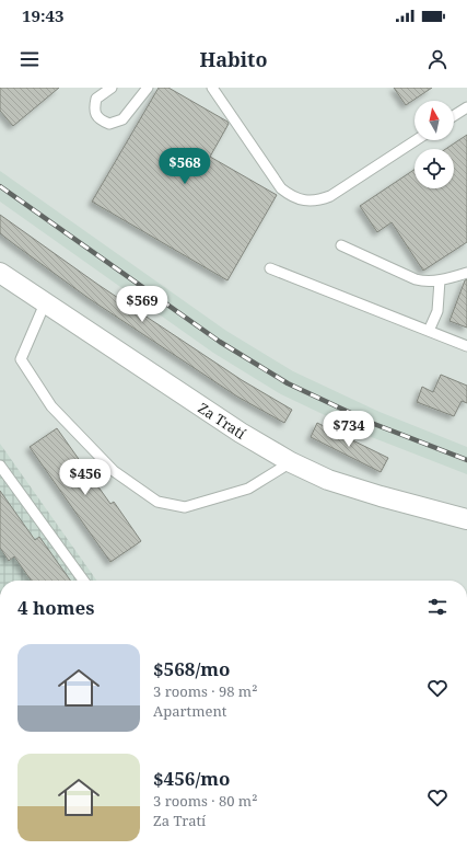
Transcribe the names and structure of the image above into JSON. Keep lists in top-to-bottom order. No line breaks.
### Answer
{"streets":{"street":["Za Tratí"]},"north":"top","page":{"status":"19:43","header":"Habito","price":["$568","$569","$734","$456"],"heading":"4 homes","list":[{"name":"$568/mo","note":"3 rooms · 98 m² · Apartment"},{"name":"$456/mo","note":"3 rooms · 80 m² · Za Tratí"}]}}
